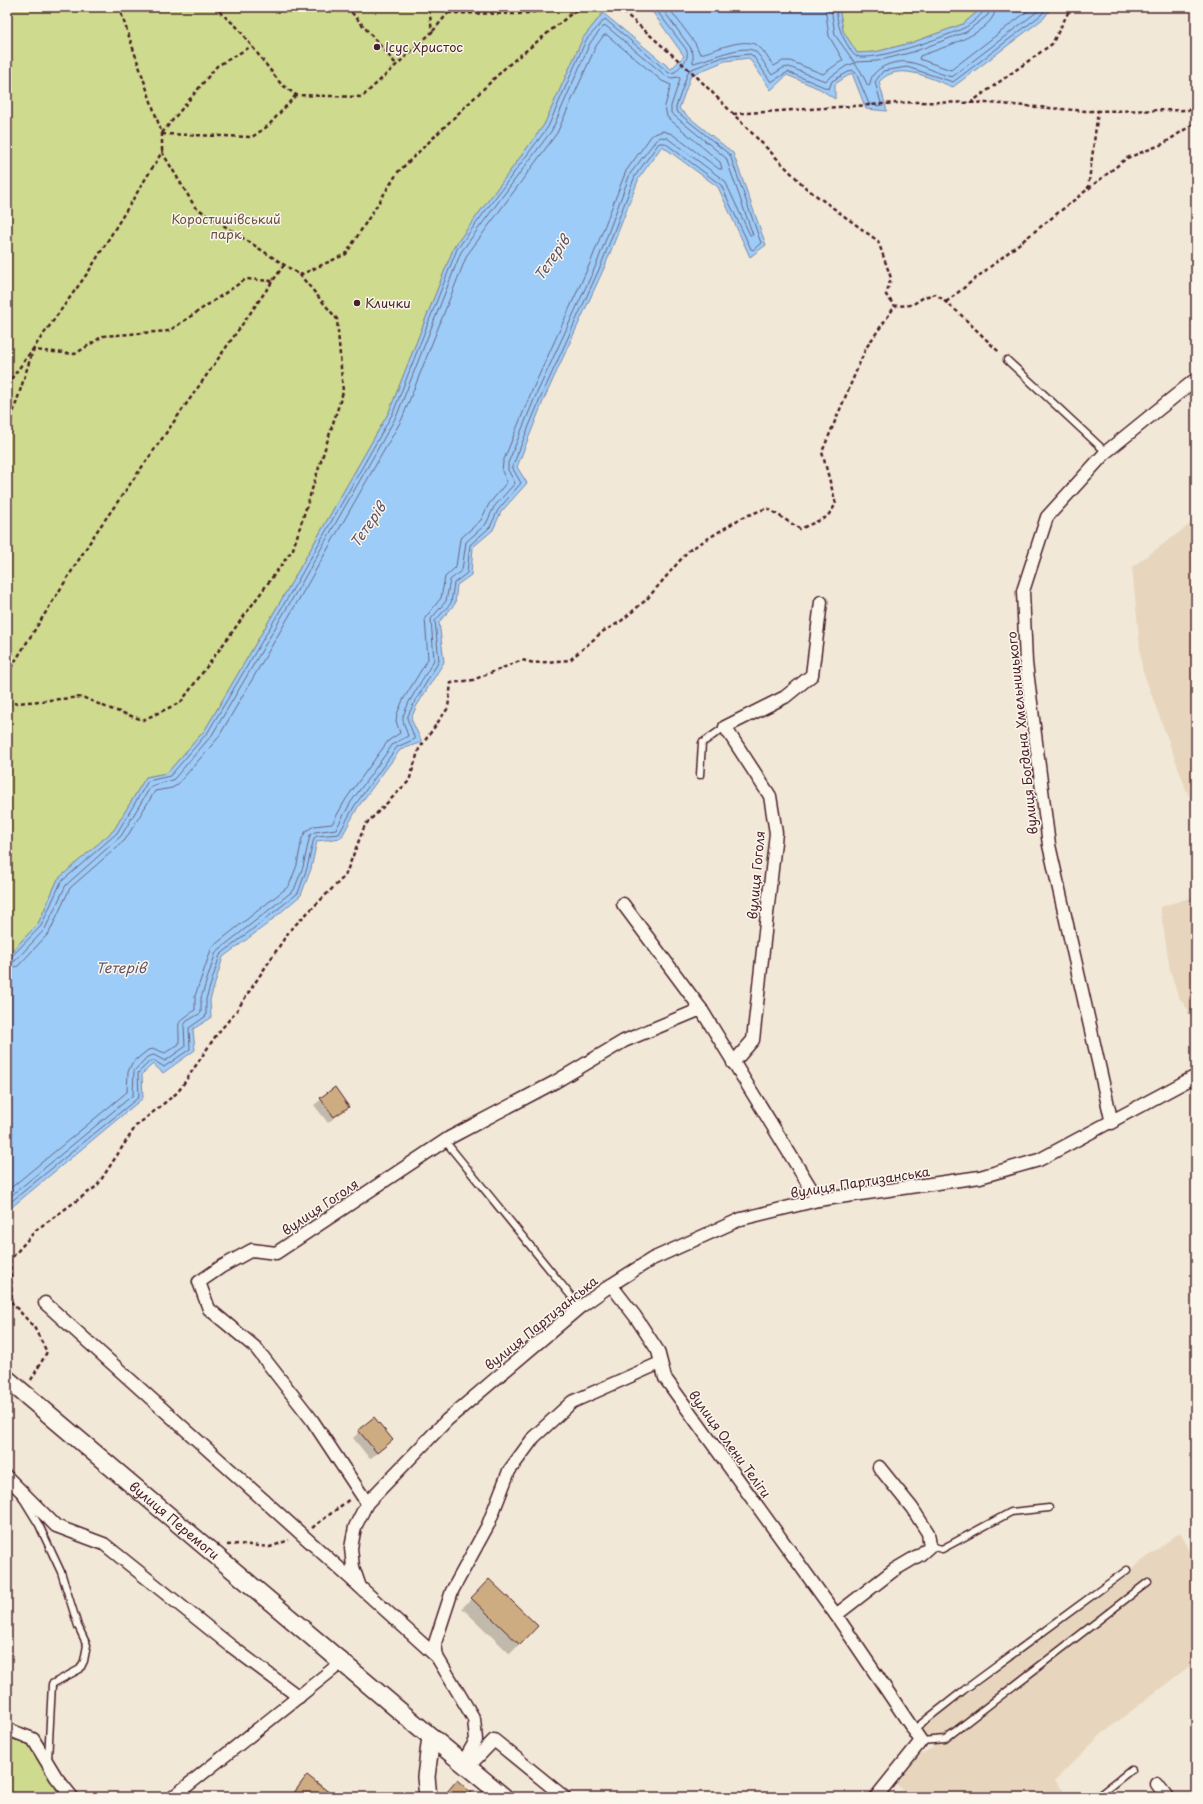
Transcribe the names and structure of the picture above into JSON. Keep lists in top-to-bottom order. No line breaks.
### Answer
{"streets":{"main road":["вулиця Перемоги"],"street":["вулиця Богдана Хмельницького","вулиця Гоголя","вулиця Партизанська","вулиця Олени Теліги"]},"crossings":[["вулиця Богдана Хмельницького","вулиця Партизанська"],["вулиця Гоголя","вулиця Партизанська"],["вулиця Партизанська","вулиця Олени Теліги"],["вулиця Партизанська","вулиця Перемоги"]],"water":["Тетерів"],"parks":["Коростишівський парк"],"places":["Ісус Христос","Клички"]}
